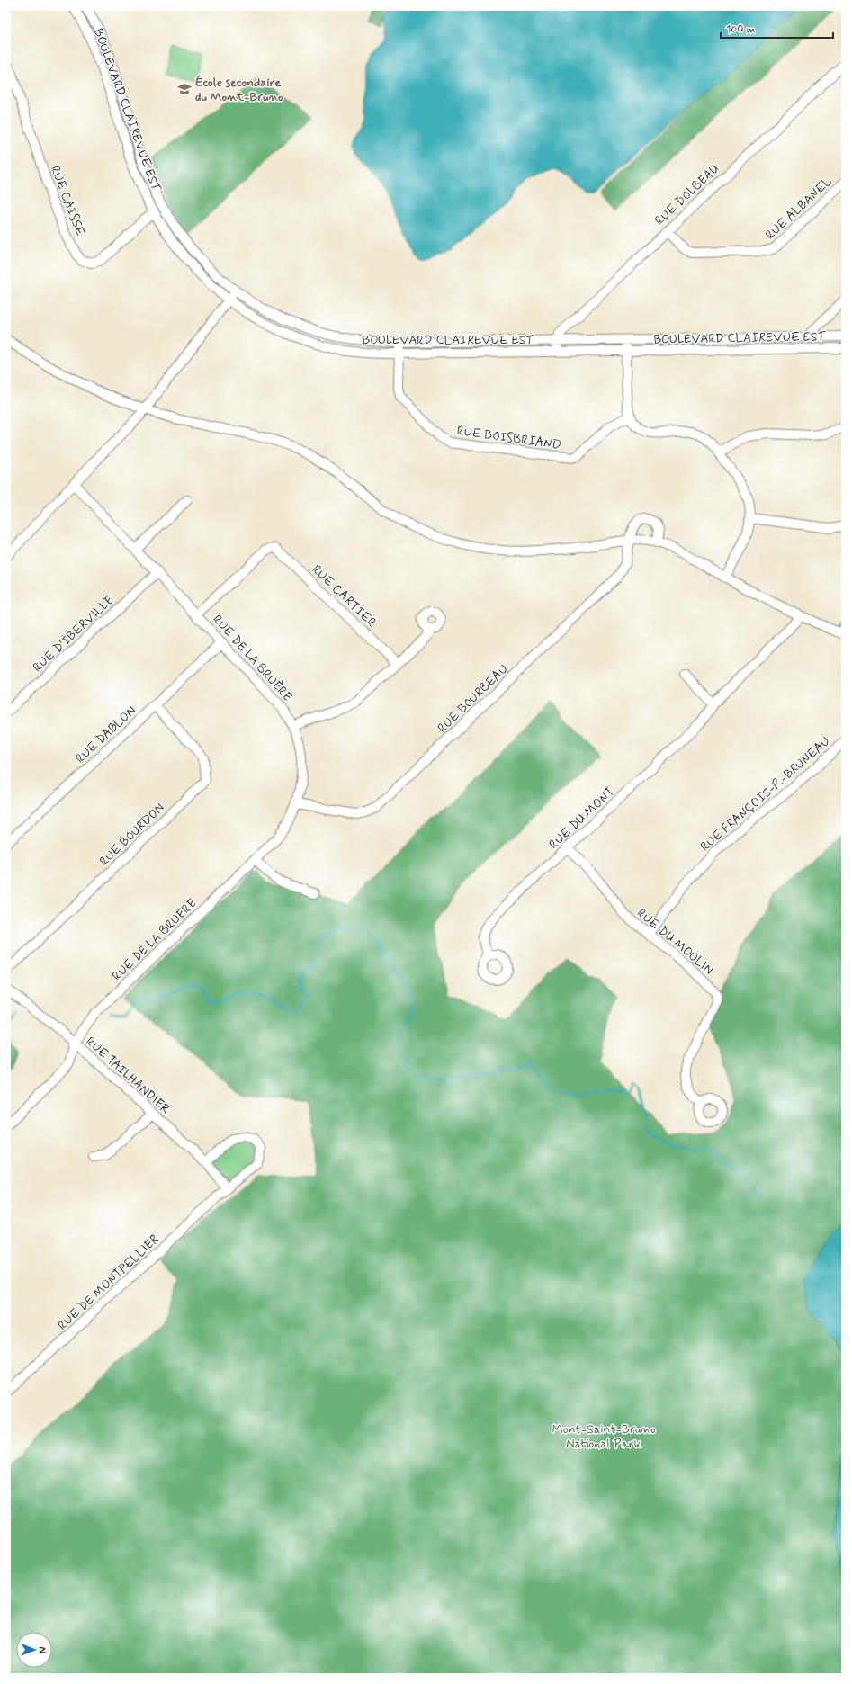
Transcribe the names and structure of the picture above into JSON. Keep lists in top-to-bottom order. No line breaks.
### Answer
{"streets":{"street":["BOULEVARD CLAIREVUE EST","RUE DOLBEAU","RUE CAISSE","RUE ALBANEL","RUE BOISBRIAND","RUE CARTIER","RUE D'IBERVILLE","RUE DE LA BRUÈRE","RUE BOURBEAU","RUE DABLON","RUE FRANÇOIS-P.-BRUNEAU","RUE DU MONT","RUE BOURDON","RUE DU MOULIN","RUE TAILHANDIER","RUE DE MONTPELLIER"]},"crossings":[["BOULEVARD CLAIREVUE EST","RUE DOLBEAU"],["BOULEVARD CLAIREVUE EST","RUE CAISSE"],["BOULEVARD CLAIREVUE EST","RUE BOISBRIAND"],["RUE DOLBEAU","RUE ALBANEL"],["RUE CARTIER","RUE DE LA BRUÈRE"],["RUE D'IBERVILLE","RUE DE LA BRUÈRE"],["RUE DE LA BRUÈRE","RUE BOURBEAU"],["RUE DE LA BRUÈRE","RUE DABLON"],["RUE DE LA BRUÈRE","RUE TAILHANDIER"],["RUE DABLON","RUE BOURDON"],["RUE FRANÇOIS-P.-BRUNEAU","RUE DU MOULIN"],["RUE DU MONT","RUE DU MOULIN"],["RUE TAILHANDIER","RUE DE MONTPELLIER"]],"parks":["Mont-Saint-Bruno National Park"],"places":{"school or university":["École secondaire du Mont-Bruno"]},"scale_bar":"100 m","north":"right"}
